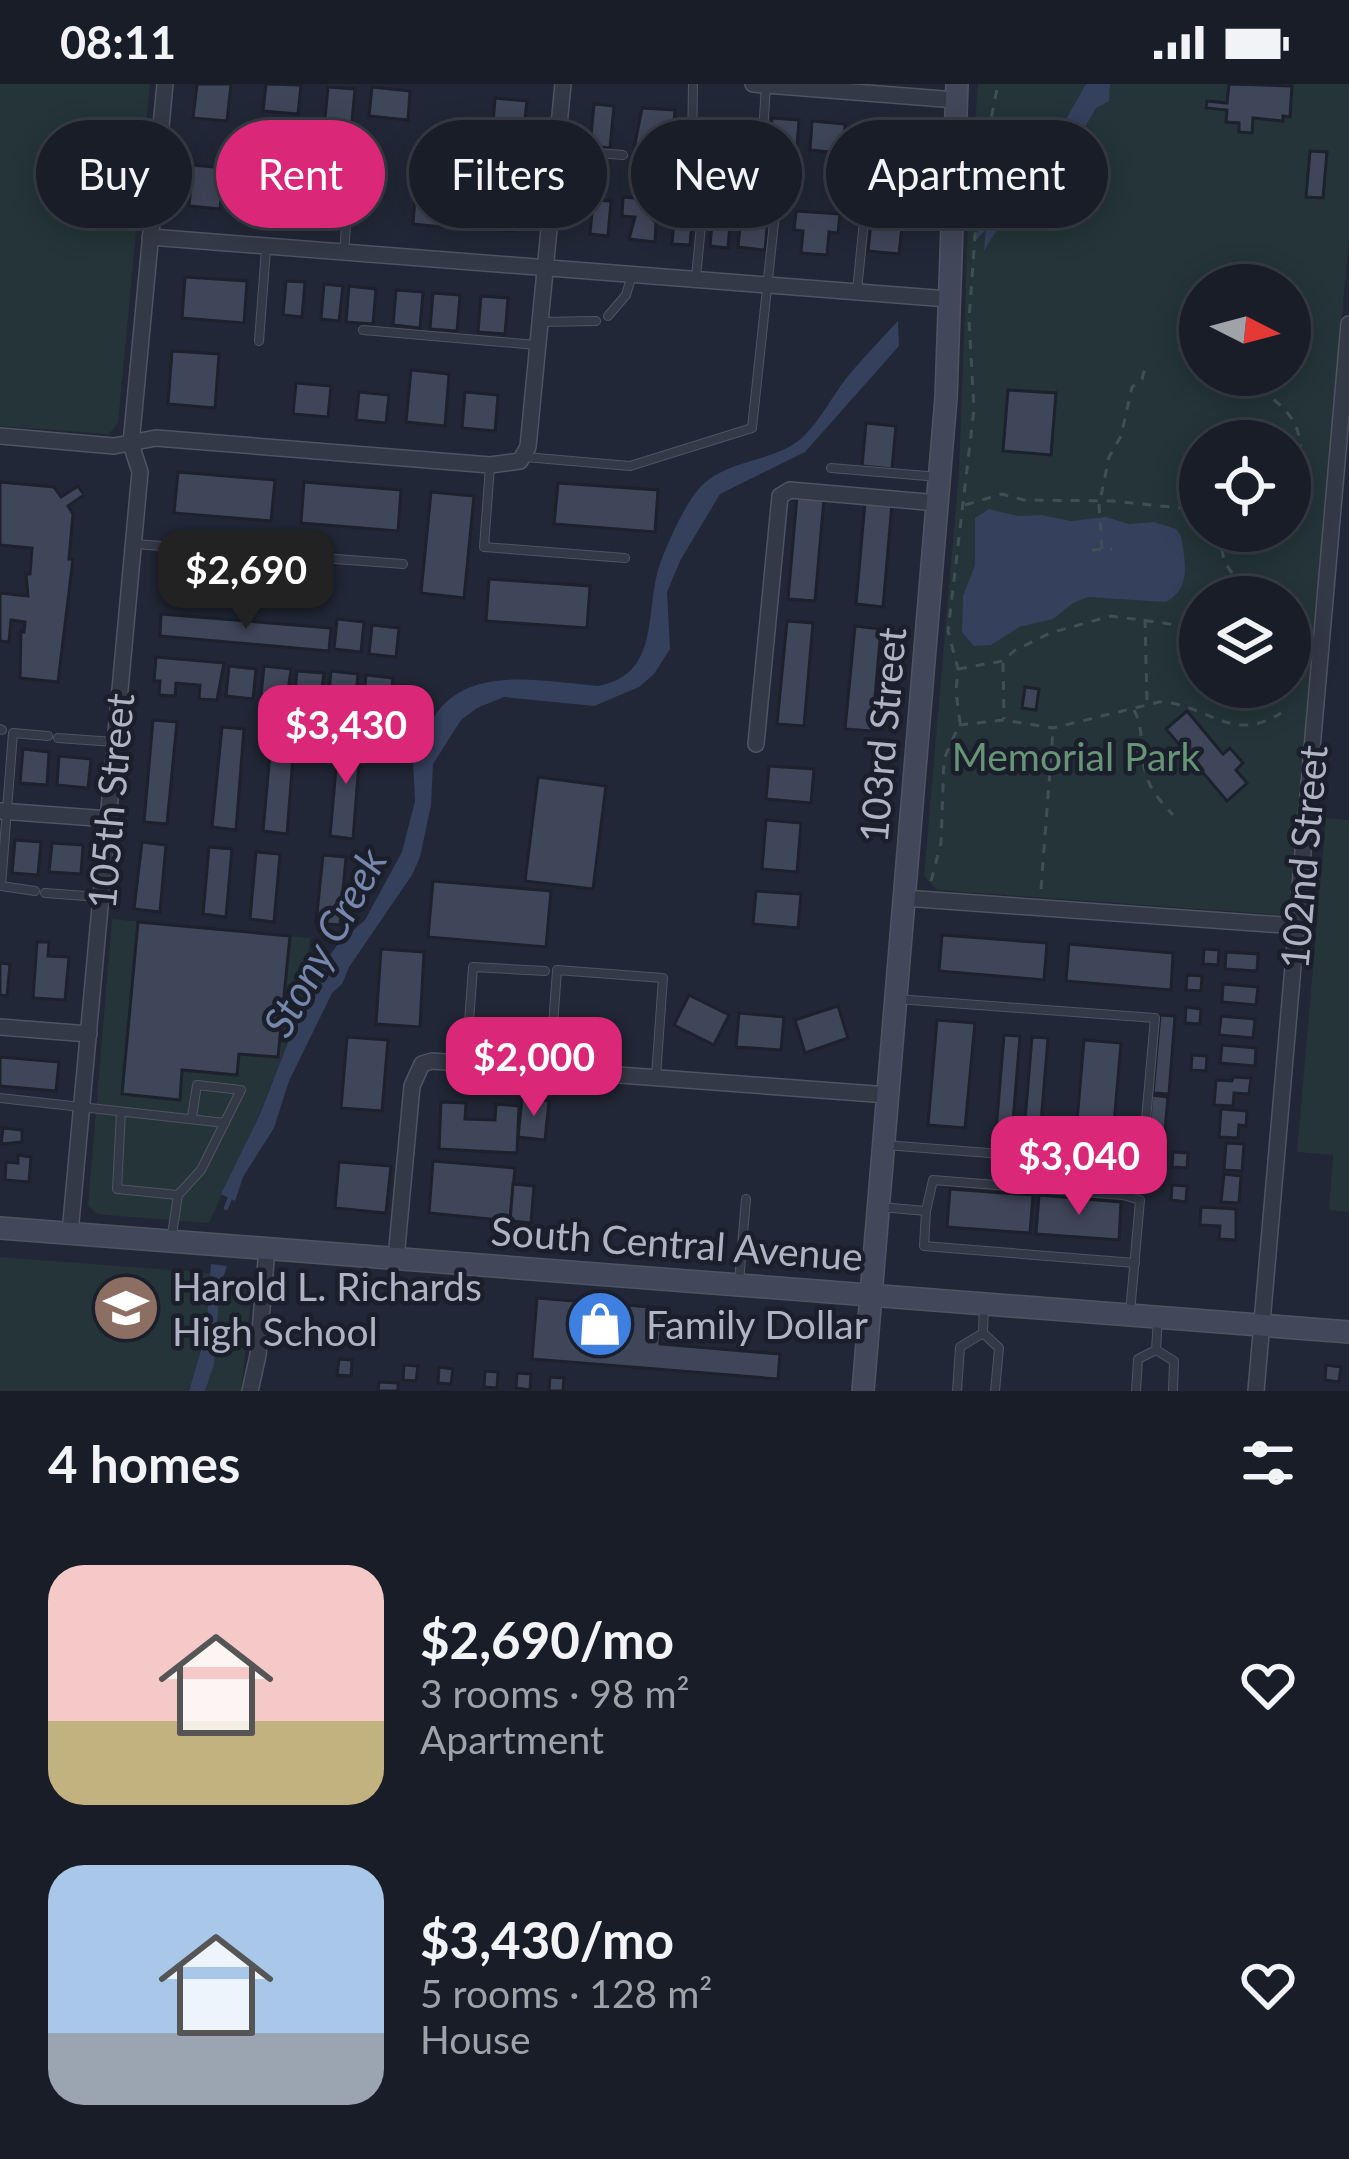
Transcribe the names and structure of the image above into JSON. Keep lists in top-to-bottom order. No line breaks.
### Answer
{"streets":{"street":["103rd Street","105th Street","102nd Street","South Central Avenue"]},"crossings":[["103rd Street","South Central Avenue"],["105th Street","South Central Avenue"],["102nd Street","South Central Avenue"]],"water":["Stony Creek"],"parks":["Memorial Park"],"places":{"school or university":["Harold L. Richards High School"],"shop":["Family Dollar"]},"north":"right","page":{"status":"08:11","chip":["Buy","Rent","Filters","New","Apartment"],"price":["$2,690","$3,430","$2,000","$3,040"],"heading":"4 homes","list":[{"name":"$2,690/mo","note":"3 rooms · 98 m² · Apartment"},{"name":"$3,430/mo","note":"5 rooms · 128 m² · House"}]}}
